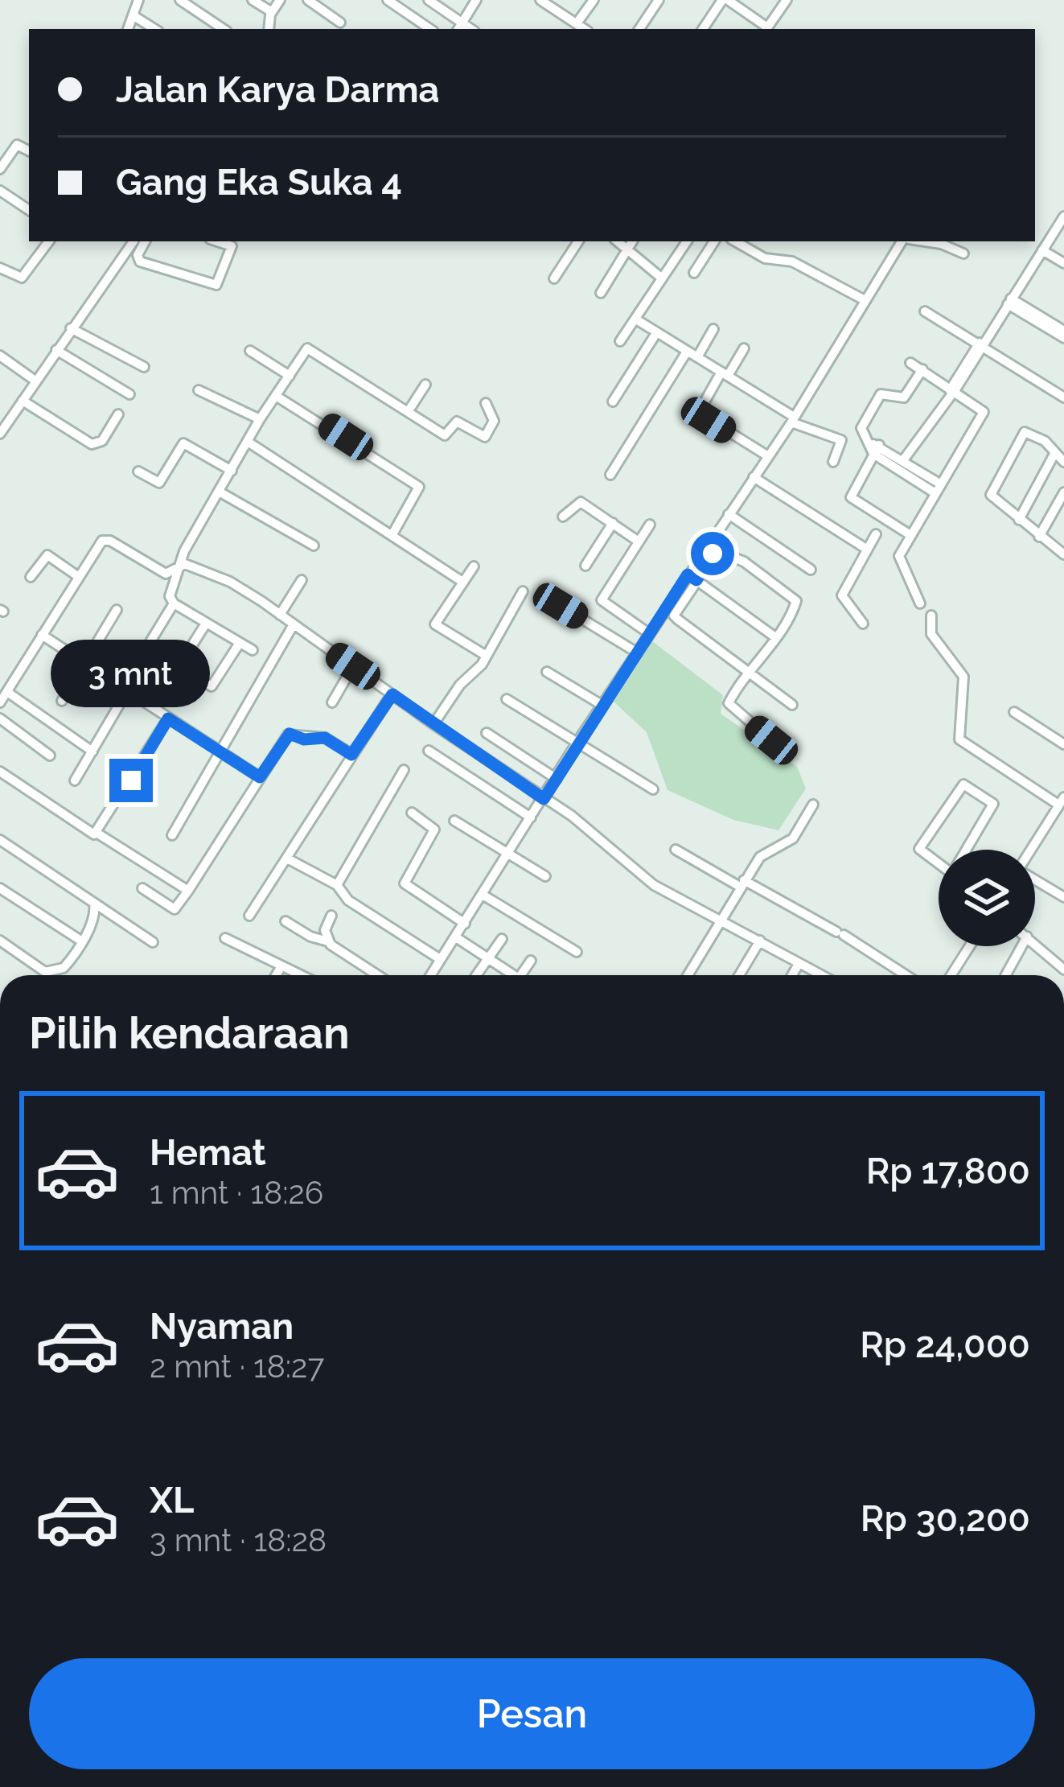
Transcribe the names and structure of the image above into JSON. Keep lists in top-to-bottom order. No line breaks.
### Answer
{"page":{"banner":["Jalan Karya Darma","Gang Eka Suka 4"],"bubble":"3 mnt","heading":"Pilih kendaraan","list":[{"name":"Hemat","note":"1 mnt · 18:26","value":"Rp 17,800"},{"name":"Nyaman","note":"2 mnt · 18:27","value":"Rp 24,000"},{"name":"XL","note":"3 mnt · 18:28","value":"Rp 30,200"}],"buttons":"Pesan"}}
